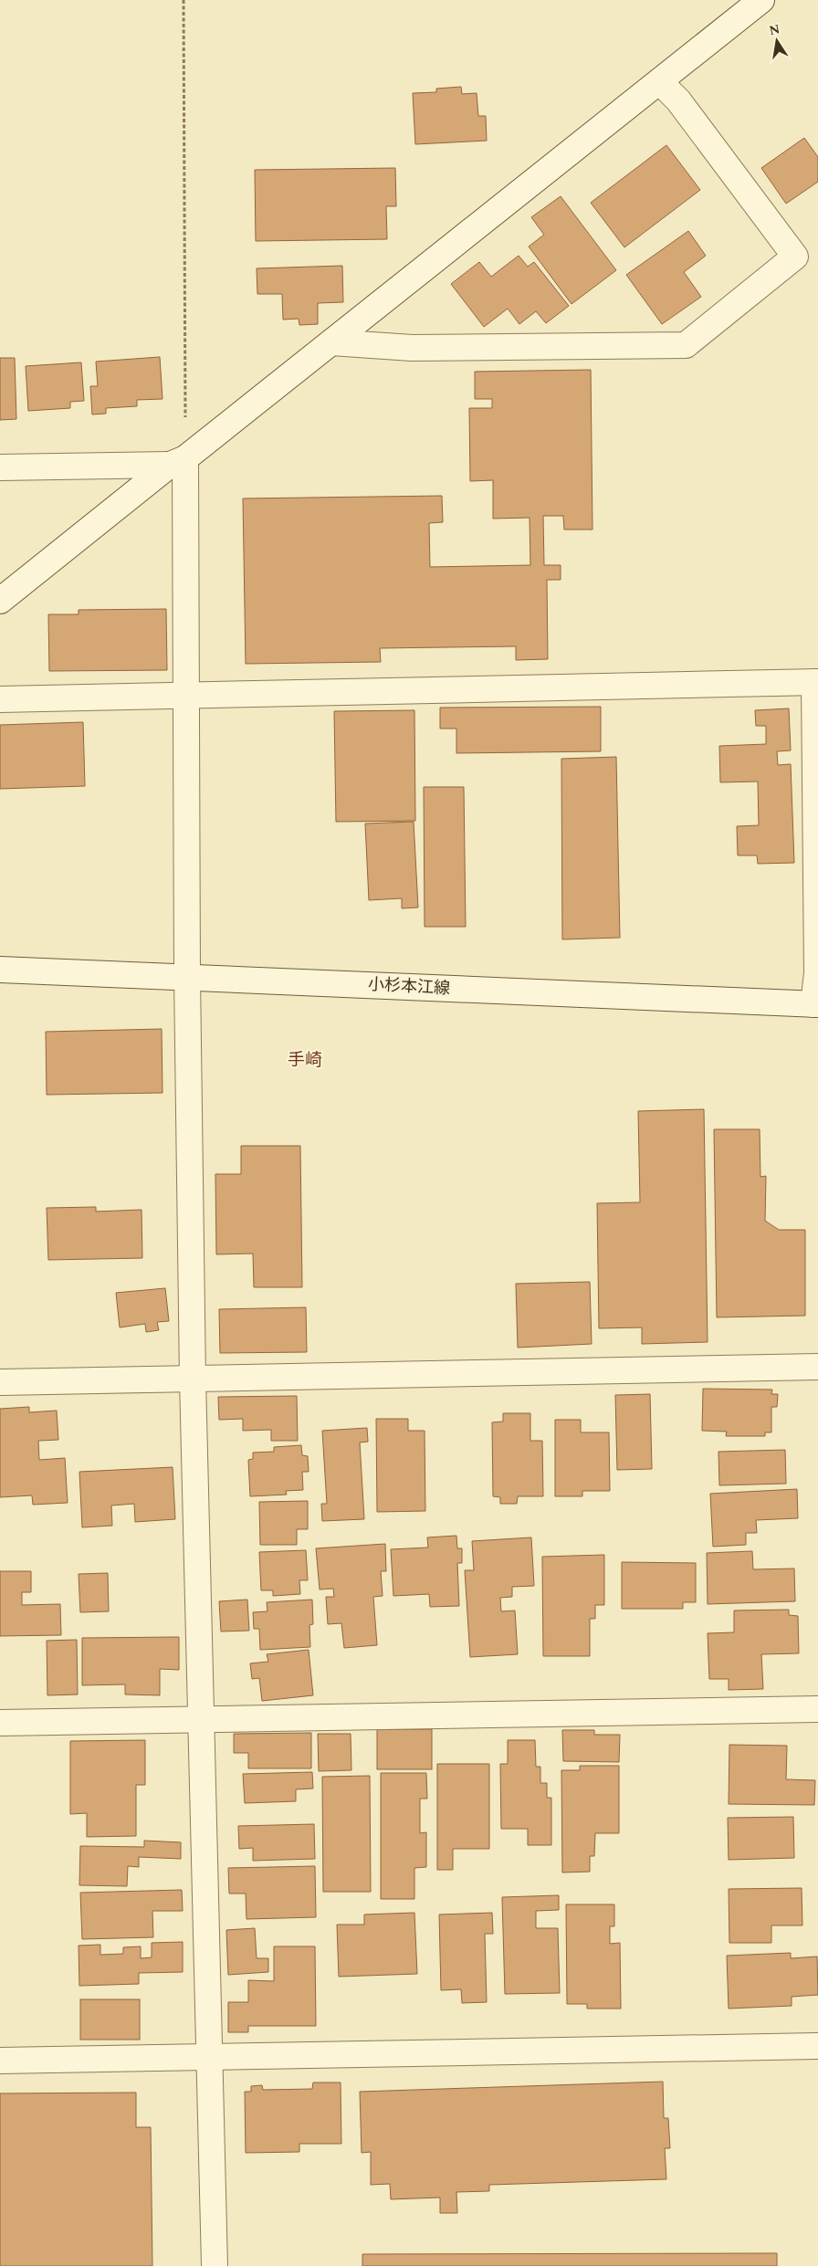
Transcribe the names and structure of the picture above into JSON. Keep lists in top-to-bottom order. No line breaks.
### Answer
{"streets":{"street":["小杉本江線"]},"districts":["手崎"],"north":"top"}
